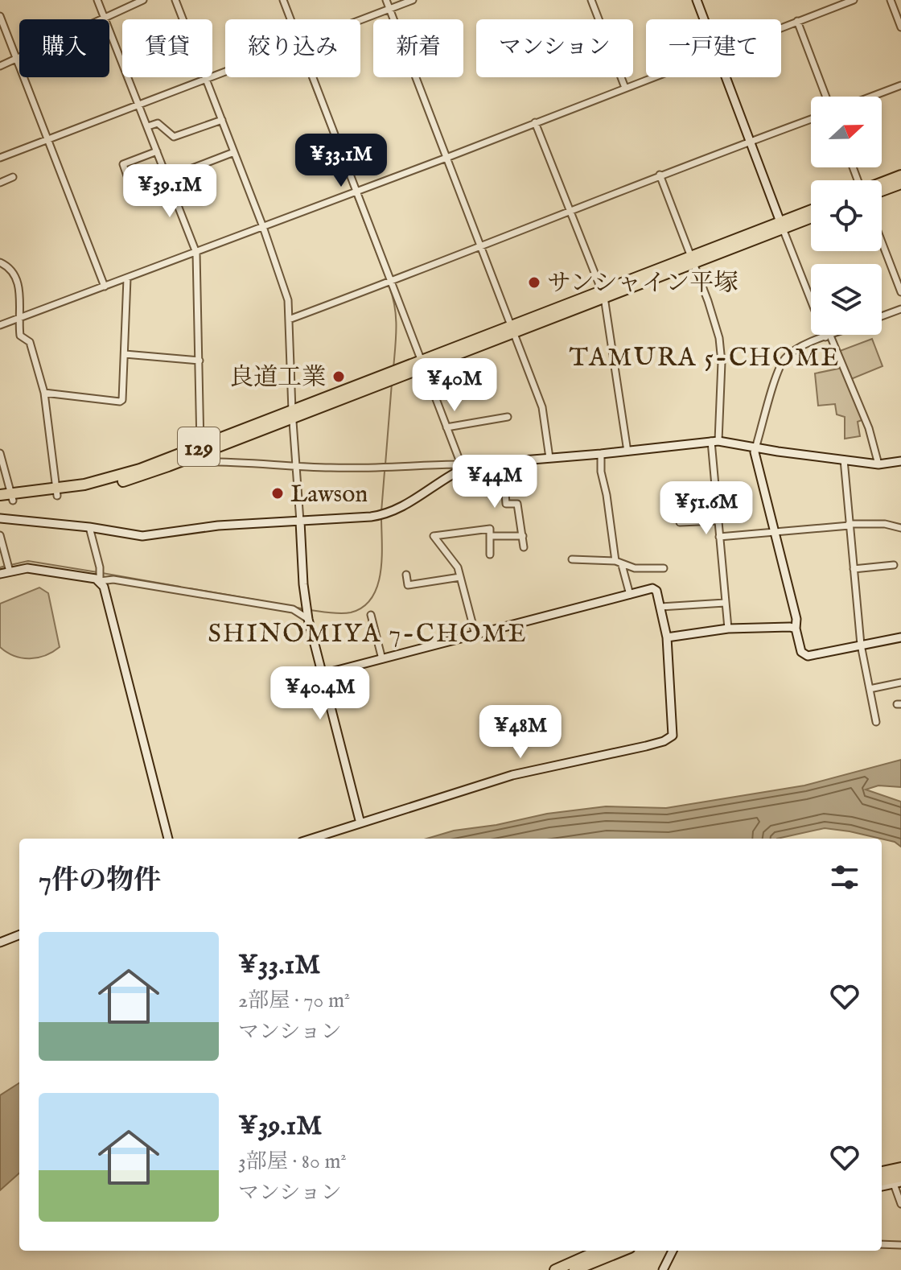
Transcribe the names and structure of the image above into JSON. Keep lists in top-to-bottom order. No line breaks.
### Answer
{"streets":{"highway":["129"]},"districts":["TAMURA 5-CHOME","SHINOMIYA 7-CHOME"],"places":["サンシャイン平塚","良道工業","Lawson"],"north":"right","page":{"chip":["購入","賃貸","絞り込み","新着","マンション","一戸建て"],"price":["¥33.1M","¥39.1M","¥40M","¥44M","¥51.6M","¥40.4M","¥48M"],"heading":"7件の物件","list":[{"name":"¥33.1M","note":"2部屋 · 70 m² · マンション"},{"name":"¥39.1M","note":"3部屋 · 80 m² · マンション"}]}}
